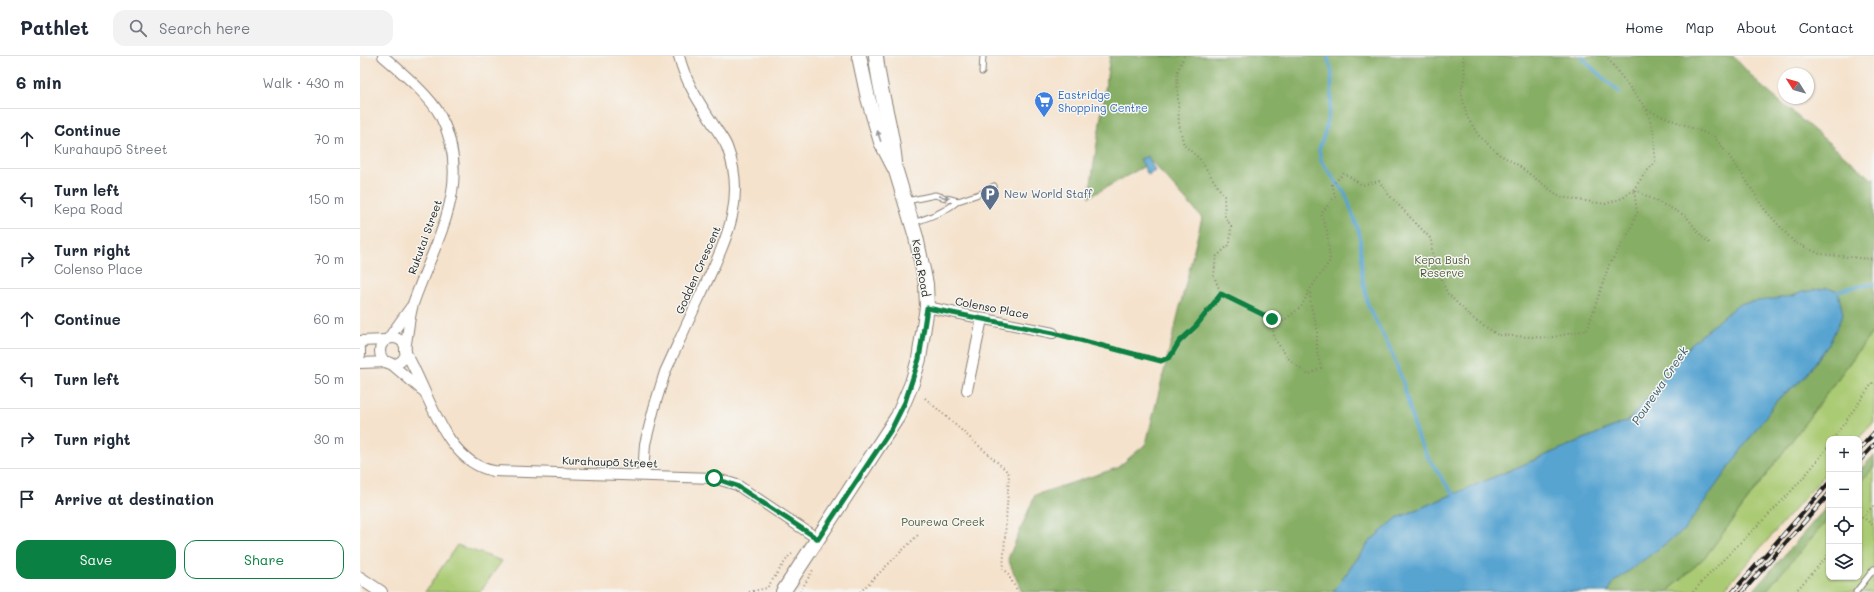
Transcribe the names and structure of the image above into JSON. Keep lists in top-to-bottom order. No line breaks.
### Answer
{"streets":{"main road":["Kepa Road"],"street":["Rukutai Street","Godden Crescent","Colenso Place","Kurahaupō Street"]},"crossings":[["Rukutai Street","Kurahaupō Street"],["Kepa Road","Colenso Place"],["Kepa Road","Kurahaupō Street"],["Godden Crescent","Kurahaupō Street"]],"water":["Pourewa Creek"],"parks":["Kepa Bush Reserve","Pourewa Creek"],"places":{"supermarket":["Eastridge Shopping Centre"],"parking":["New World Staff"]},"north":"top left","page":{"header":"Pathlet","search":"Search here","nav":["Home","Map","About","Contact"],"heading":["6 min","Walk · 430 m"],"list":[["Continue","Kurahaupō Street","70 m"],["Turn left","Kepa Road","150 m"],["Turn right","Colenso Place","70 m"],["Continue","60 m"],["Turn left","50 m"],["Turn right","30 m"],"Arrive at destination"],"map_buttons":["+","−"],"buttons":["Save","Share"]}}
